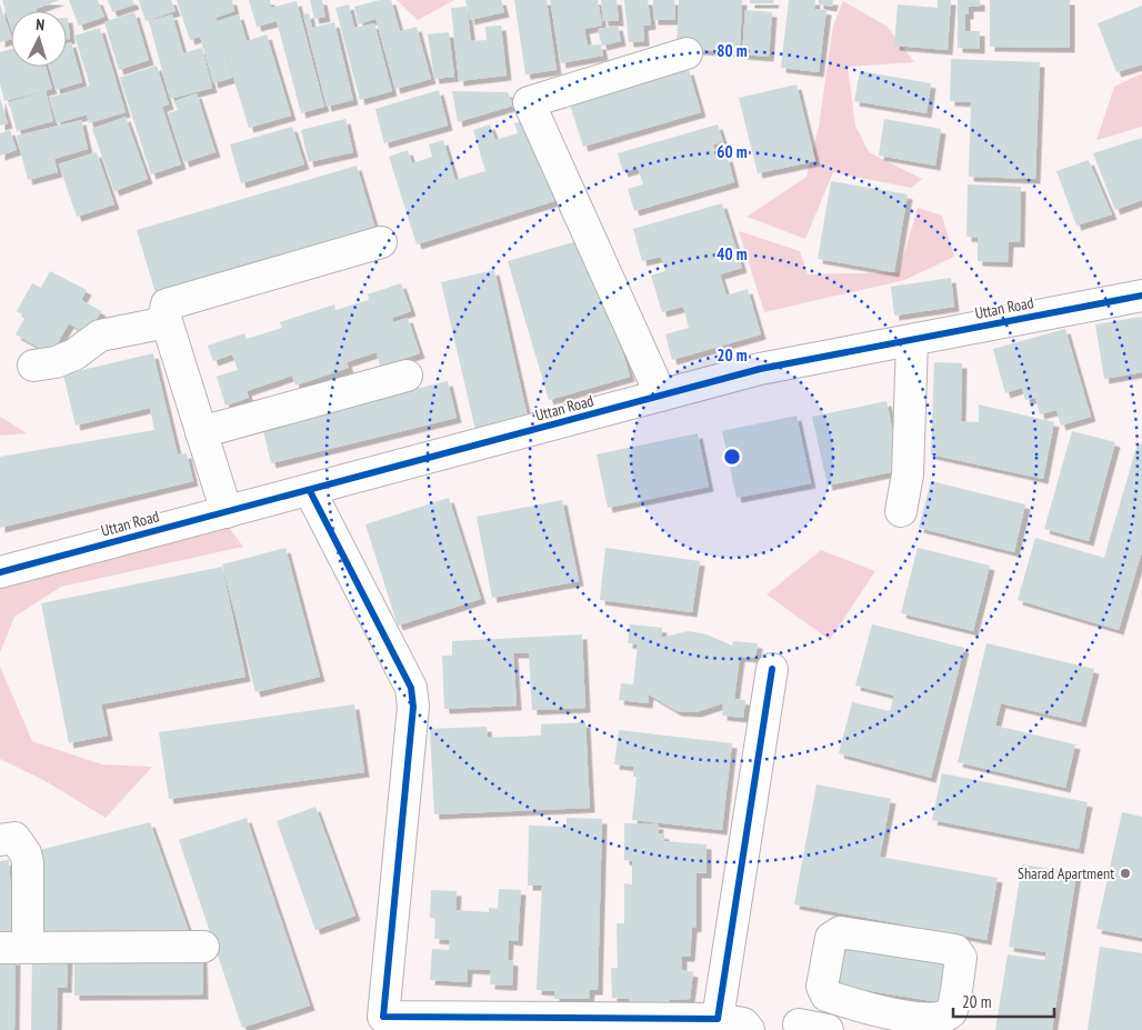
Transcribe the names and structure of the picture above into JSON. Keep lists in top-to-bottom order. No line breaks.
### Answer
{"streets":{"street":["Uttan Road"]},"places":["Sharad Apartment"],"scale_bar":"20 m","north":"top","rings":["80 m","60 m","40 m","20 m"]}
